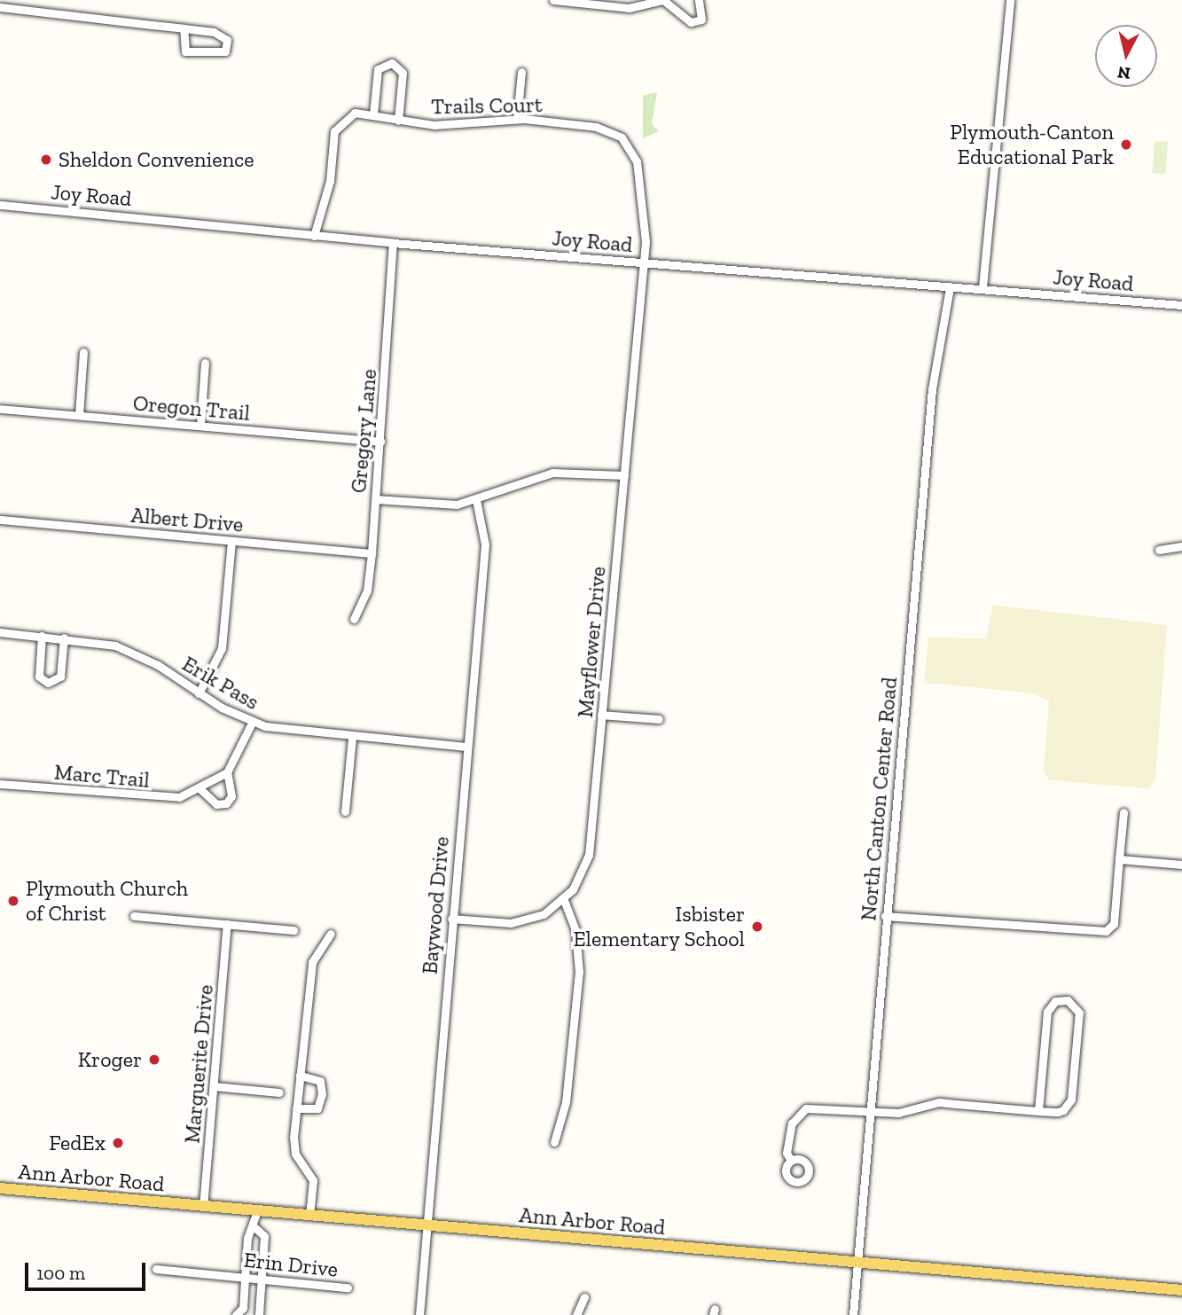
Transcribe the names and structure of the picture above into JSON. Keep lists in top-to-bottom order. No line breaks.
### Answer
{"streets":{"main road":["Ann Arbor Road"],"street":["Trails Court","Joy Road","Oregon Trail","Gregory Lane","Albert Drive","Mayflower Drive","Erik Pass","Marc Trail","North Canton Center Road","Baywood Drive","Marguerite Drive","Erin Drive"]},"crossings":[["Trails Court","Joy Road"],["Trails Court","Mayflower Drive"],["Joy Road","Gregory Lane"],["Joy Road","Mayflower Drive"],["Joy Road","North Canton Center Road"],["Oregon Trail","Gregory Lane"],["Gregory Lane","Albert Drive"],["Erik Pass","Marc Trail"],["Erik Pass","Baywood Drive"],["North Canton Center Road","Ann Arbor Road"],["Baywood Drive","Ann Arbor Road"],["Marguerite Drive","Ann Arbor Road"]],"places":["Plymouth-Canton Educational Park","Sheldon Convenience","Plymouth Church of Christ","Isbister Elementary School","Kroger","FedEx"],"scale_bar":"100 m","north":"bottom"}
